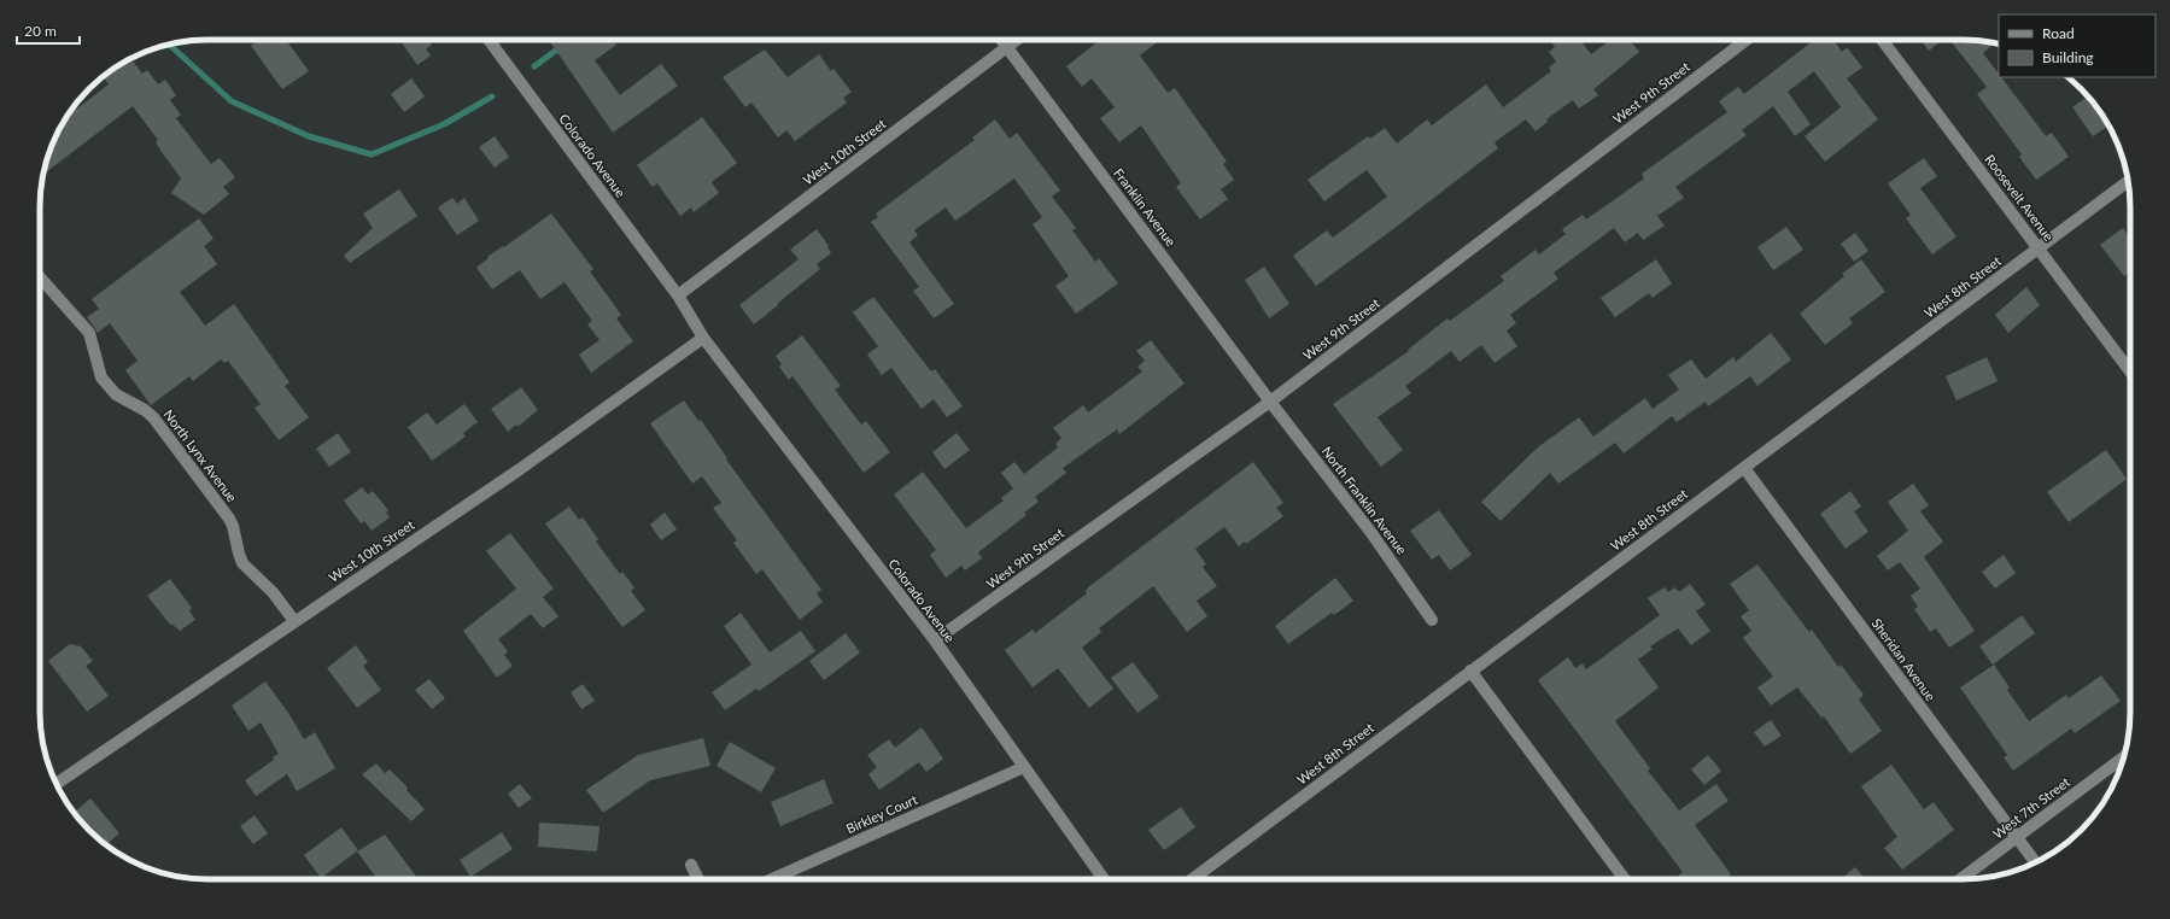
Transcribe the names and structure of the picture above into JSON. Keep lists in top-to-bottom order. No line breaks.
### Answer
{"streets":{"street":["West 9th Street","West 10th Street","Colorado Avenue","Roosevelt Avenue","Franklin Avenue","West 8th Street","North Lynx Avenue","North Franklin Avenue","Sheridan Avenue","West 7th Street","Birkley Court"]},"crossings":[["West 9th Street","Colorado Avenue"],["West 9th Street","Franklin Avenue"],["West 9th Street","North Franklin Avenue"],["West 10th Street","Colorado Avenue"],["West 10th Street","Franklin Avenue"],["West 10th Street","North Lynx Avenue"],["Colorado Avenue","Birkley Court"],["Roosevelt Avenue","West 8th Street"],["Franklin Avenue","North Franklin Avenue"],["West 8th Street","Sheridan Avenue"],["Sheridan Avenue","West 7th Street"]],"legend":["Road","Building"],"scale_bar":"20 m"}
